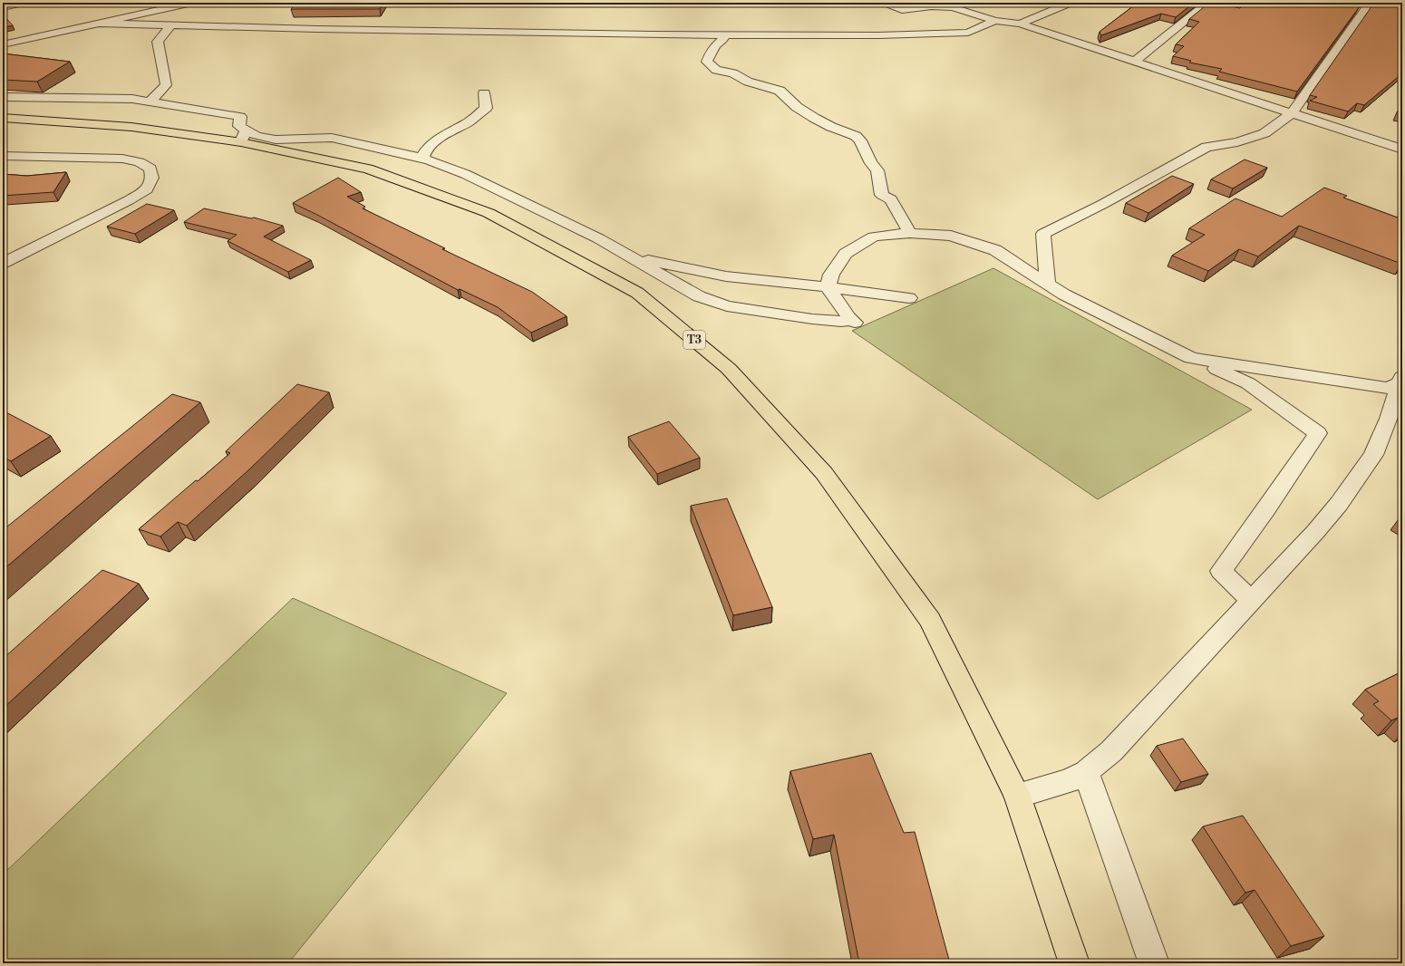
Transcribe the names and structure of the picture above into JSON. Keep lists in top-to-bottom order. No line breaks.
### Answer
{"streets":{"highway":["T3"]}}
